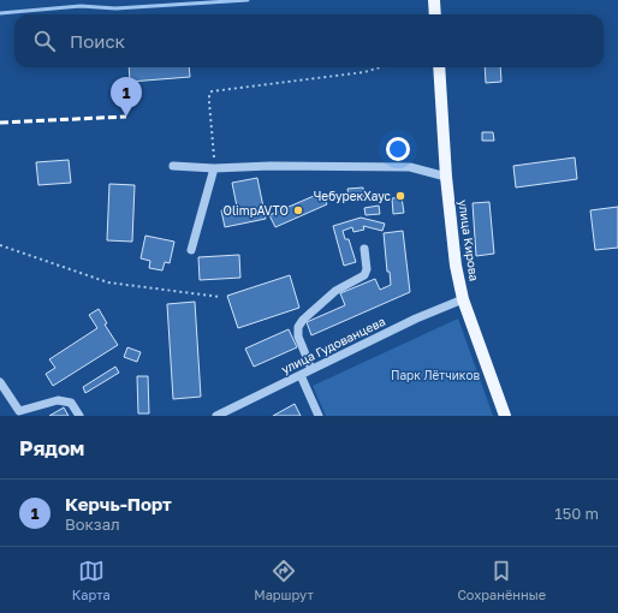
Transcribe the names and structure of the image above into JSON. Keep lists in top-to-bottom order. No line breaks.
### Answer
{"streets":{"main road":["улица Кирова"],"street":["улица Гудованцева"]},"crossings":[["улица Кирова","улица Гудованцева"]],"parks":["Парк Лётчиков"],"places":["ЧебурекХаус","OlimpAVTO"],"page":{"search":"Поиск","pins":"1","heading":"Рядом","list":[{"mark":"1","name":"Керчь-Порт","note":"Вокзал","value":"150 m"}],"nav":["Карта","Маршрут","Сохранённые"]}}
